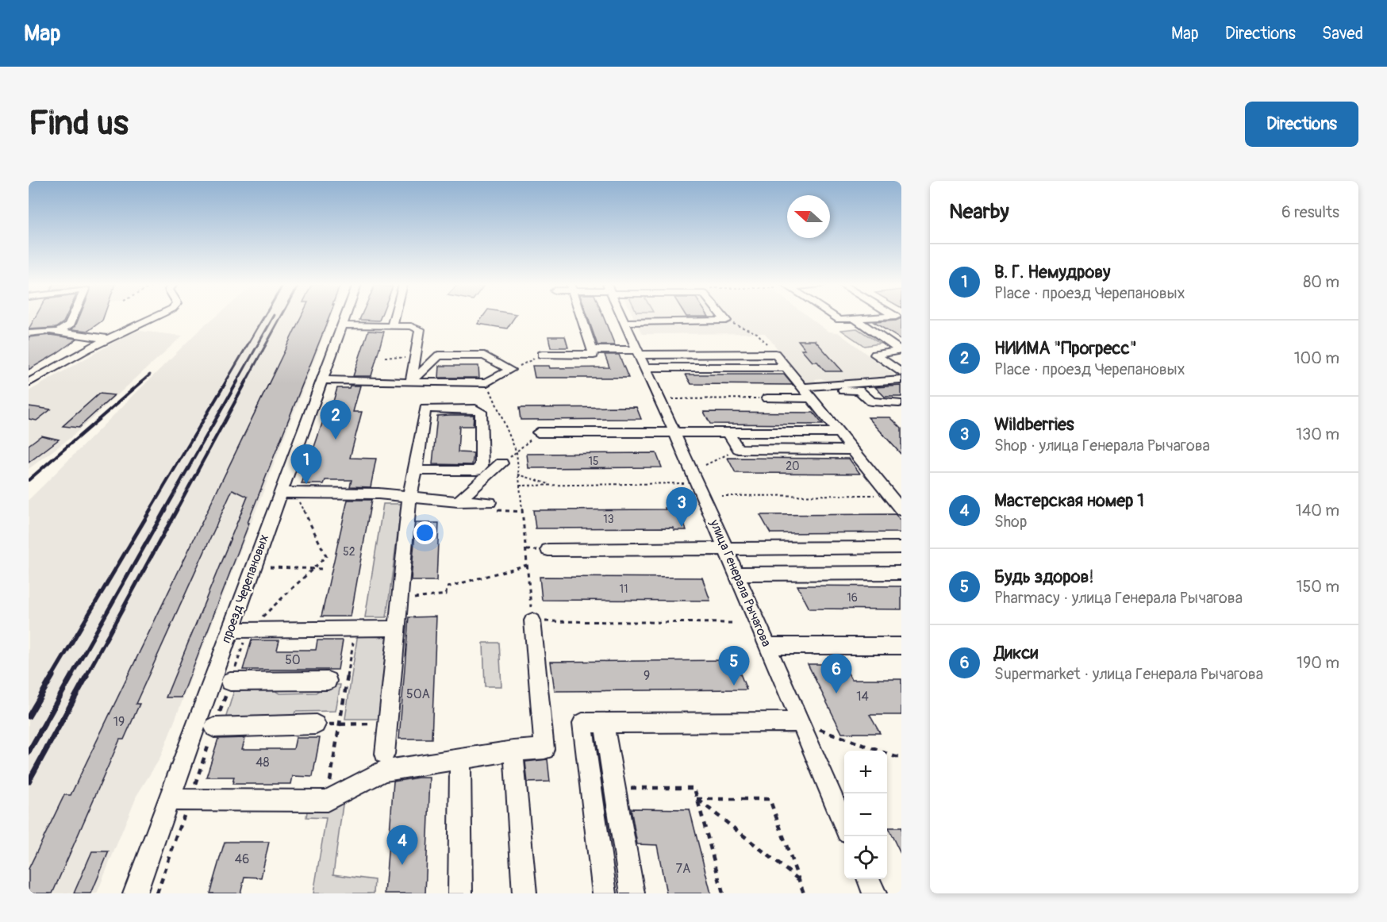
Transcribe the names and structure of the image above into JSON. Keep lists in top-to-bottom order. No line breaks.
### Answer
{"streets":{"street":["улица Генерала Рычагова","проезд Черепановых"]},"house_numbers":["15","20","13","52","11","16","50","9","50А","14","19","48","46","7А"],"north":"left","page":{"header":"Map","nav":["Map","Directions","Saved"],"buttons":"Directions","title":"Find us","heading":["Nearby","6 results"],"list":[{"mark":"1","name":"В. Г. Немудрову","note":"Place · проезд Черепановых","value":"80 m"},{"mark":"2","name":"НИИМА \"Прогресс\"","note":"Place · проезд Черепановых","value":"100 m"},{"mark":"3","name":"Wildberries","note":"Shop · улица Генерала Рычагова","value":"130 m"},{"mark":"4","name":"Мастерская номер 1","note":"Shop","value":"140 m"},{"mark":"5","name":"Будь здоров!","note":"Pharmacy · улица Генерала Рычагова","value":"150 m"},{"mark":"6","name":"Дикси","note":"Supermarket · улица Генерала Рычагова","value":"190 m"}],"pins":["2","1","3","5","6","4"],"map_buttons":["+","−"]}}
